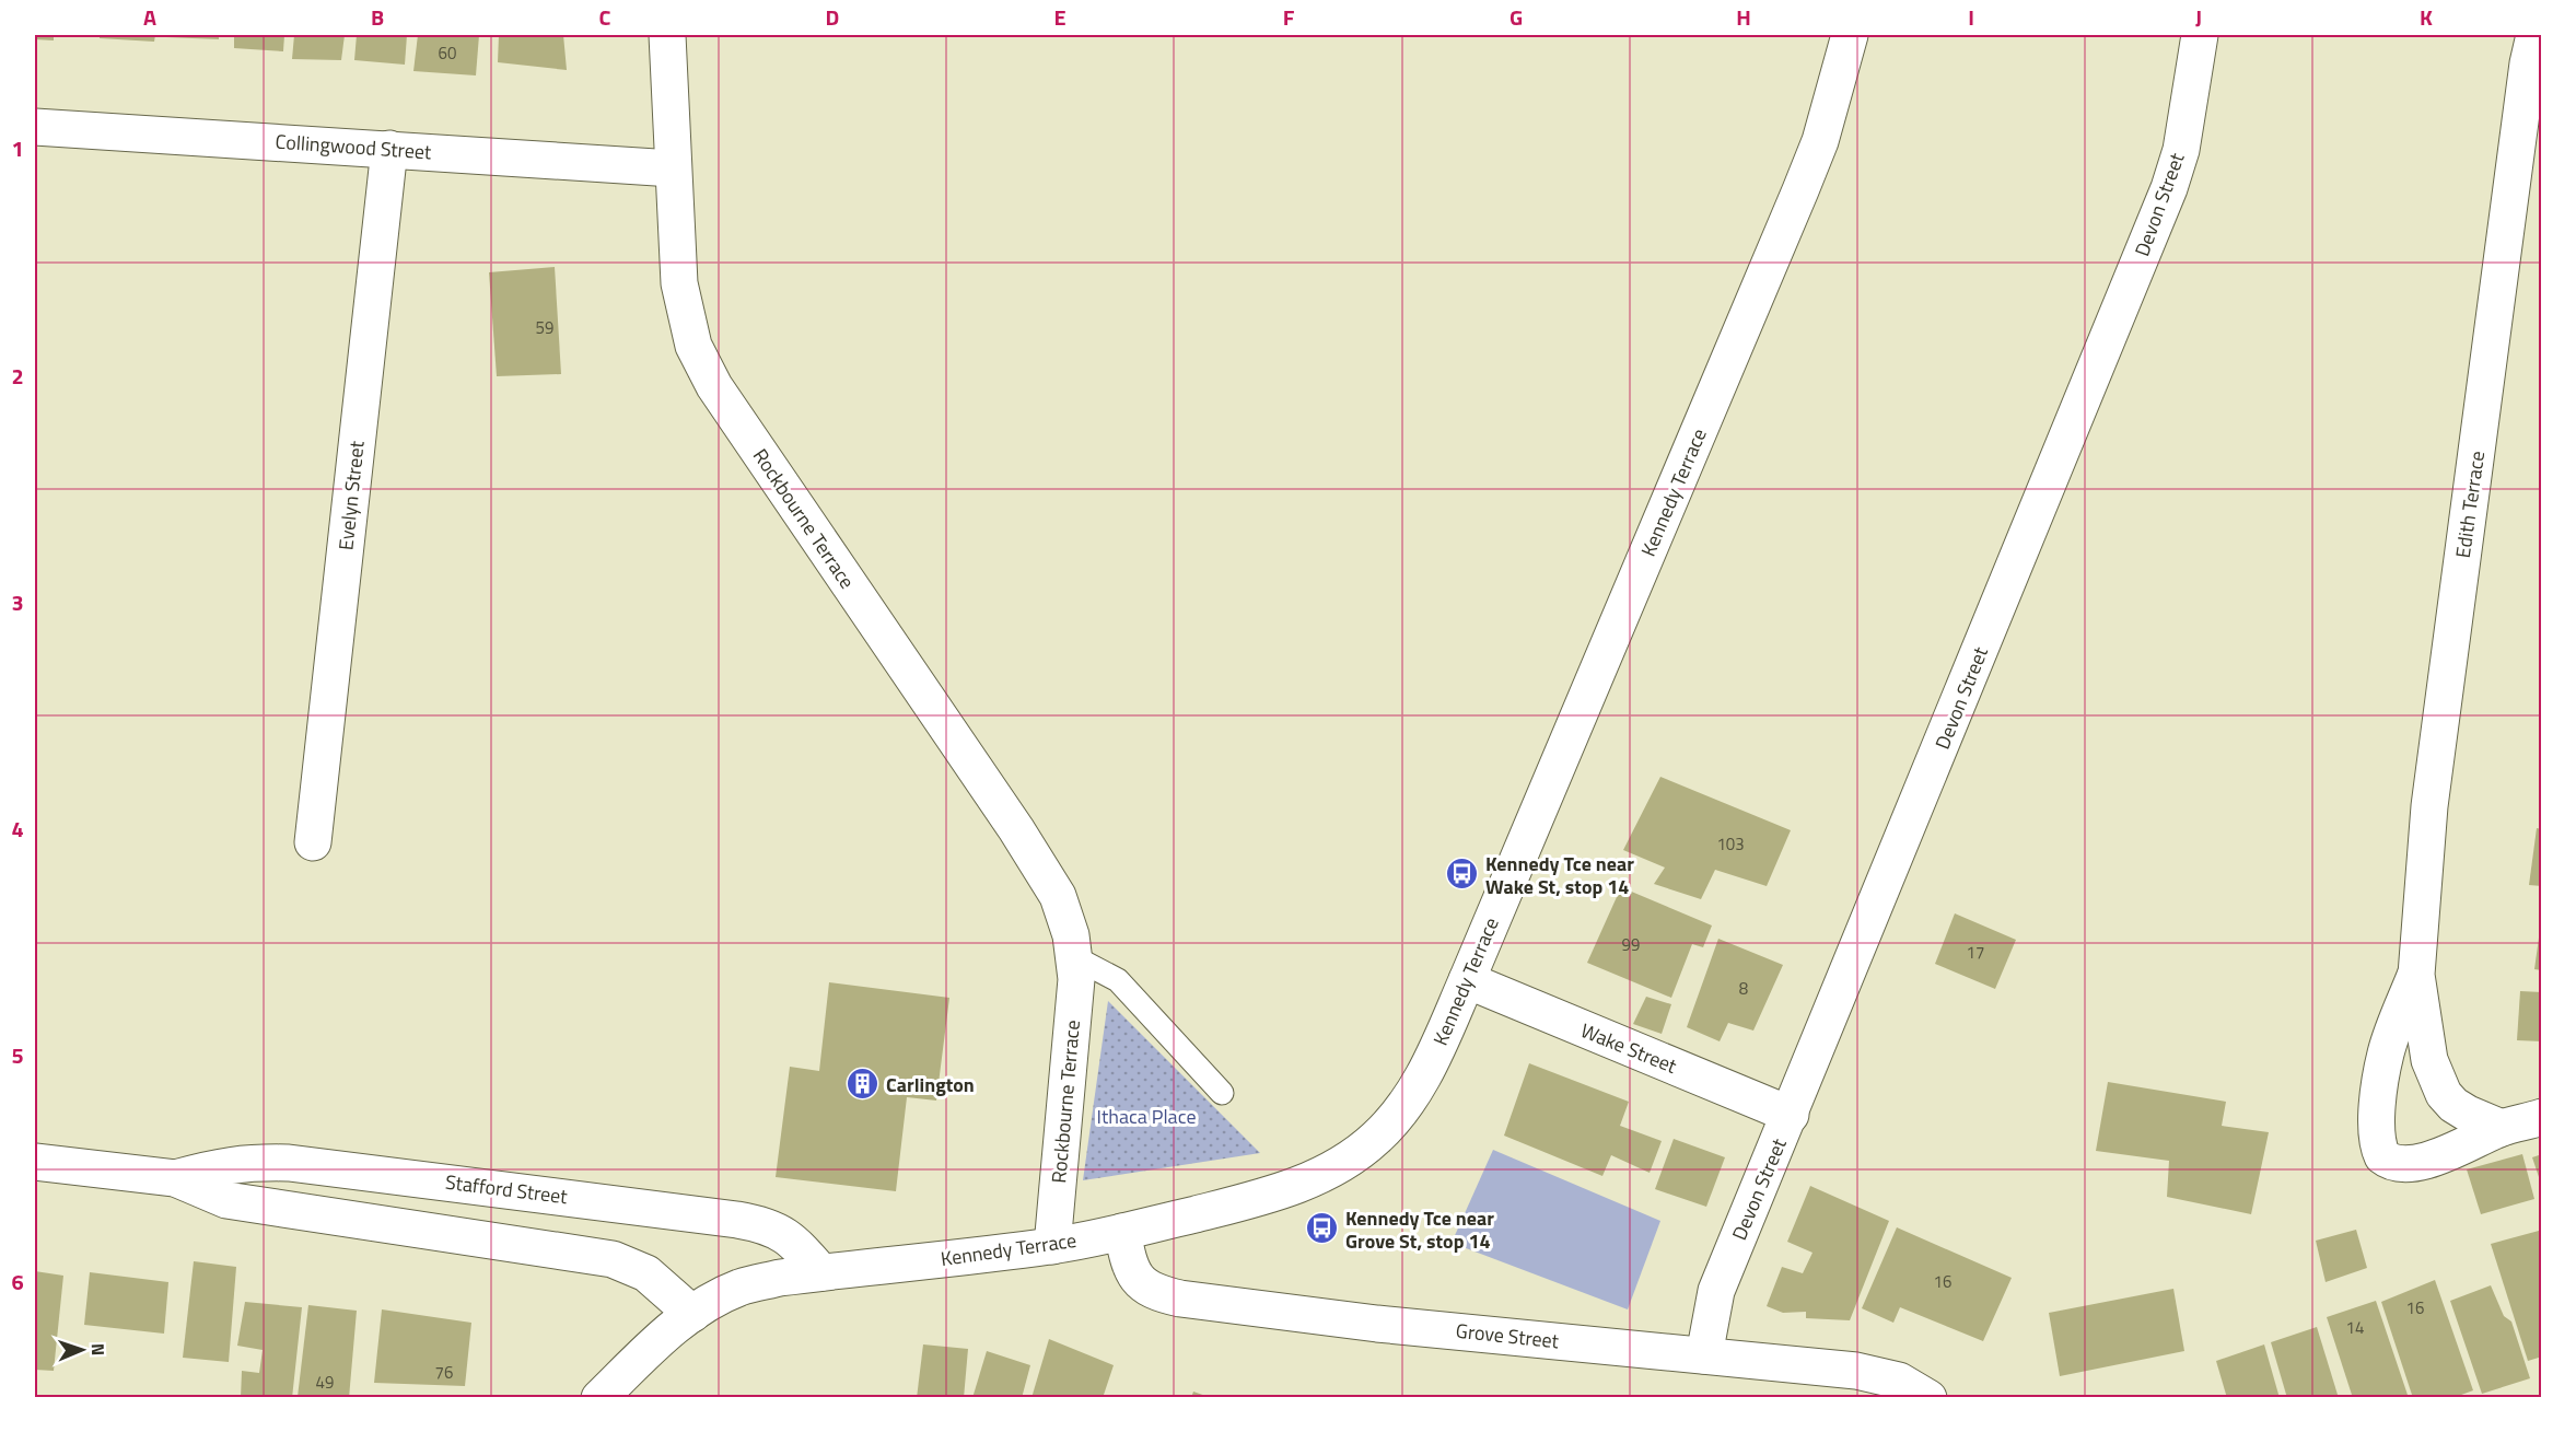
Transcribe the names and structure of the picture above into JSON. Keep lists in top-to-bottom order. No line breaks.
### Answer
{"streets":{"street":["Collingwood Street","Devon Street","Kennedy Terrace","Evelyn Street","Edith Terrace","Rockbourne Terrace","Wake Street","Stafford Street","Grove Street"]},"crossings":[["Collingwood Street","Evelyn Street"],["Collingwood Street","Rockbourne Terrace"],["Devon Street","Wake Street"],["Devon Street","Grove Street"],["Kennedy Terrace","Rockbourne Terrace"],["Kennedy Terrace","Wake Street"],["Kennedy Terrace","Stafford Street"],["Kennedy Terrace","Grove Street"]],"parks":["Ithaca Place"],"places":{"bus stop":["Kennedy Tce near Wake St, stop 14","Kennedy Tce near Grove St, stop 14"],"building":["Carlington"]},"house_numbers":["60","59","103","99","17","8","16","16","14","76","49"],"north":"right","grid":{"columns":["A","B","C","D","E","F","G","H","I","J","K"],"rows":["1","2","3","4","5","6"]}}
